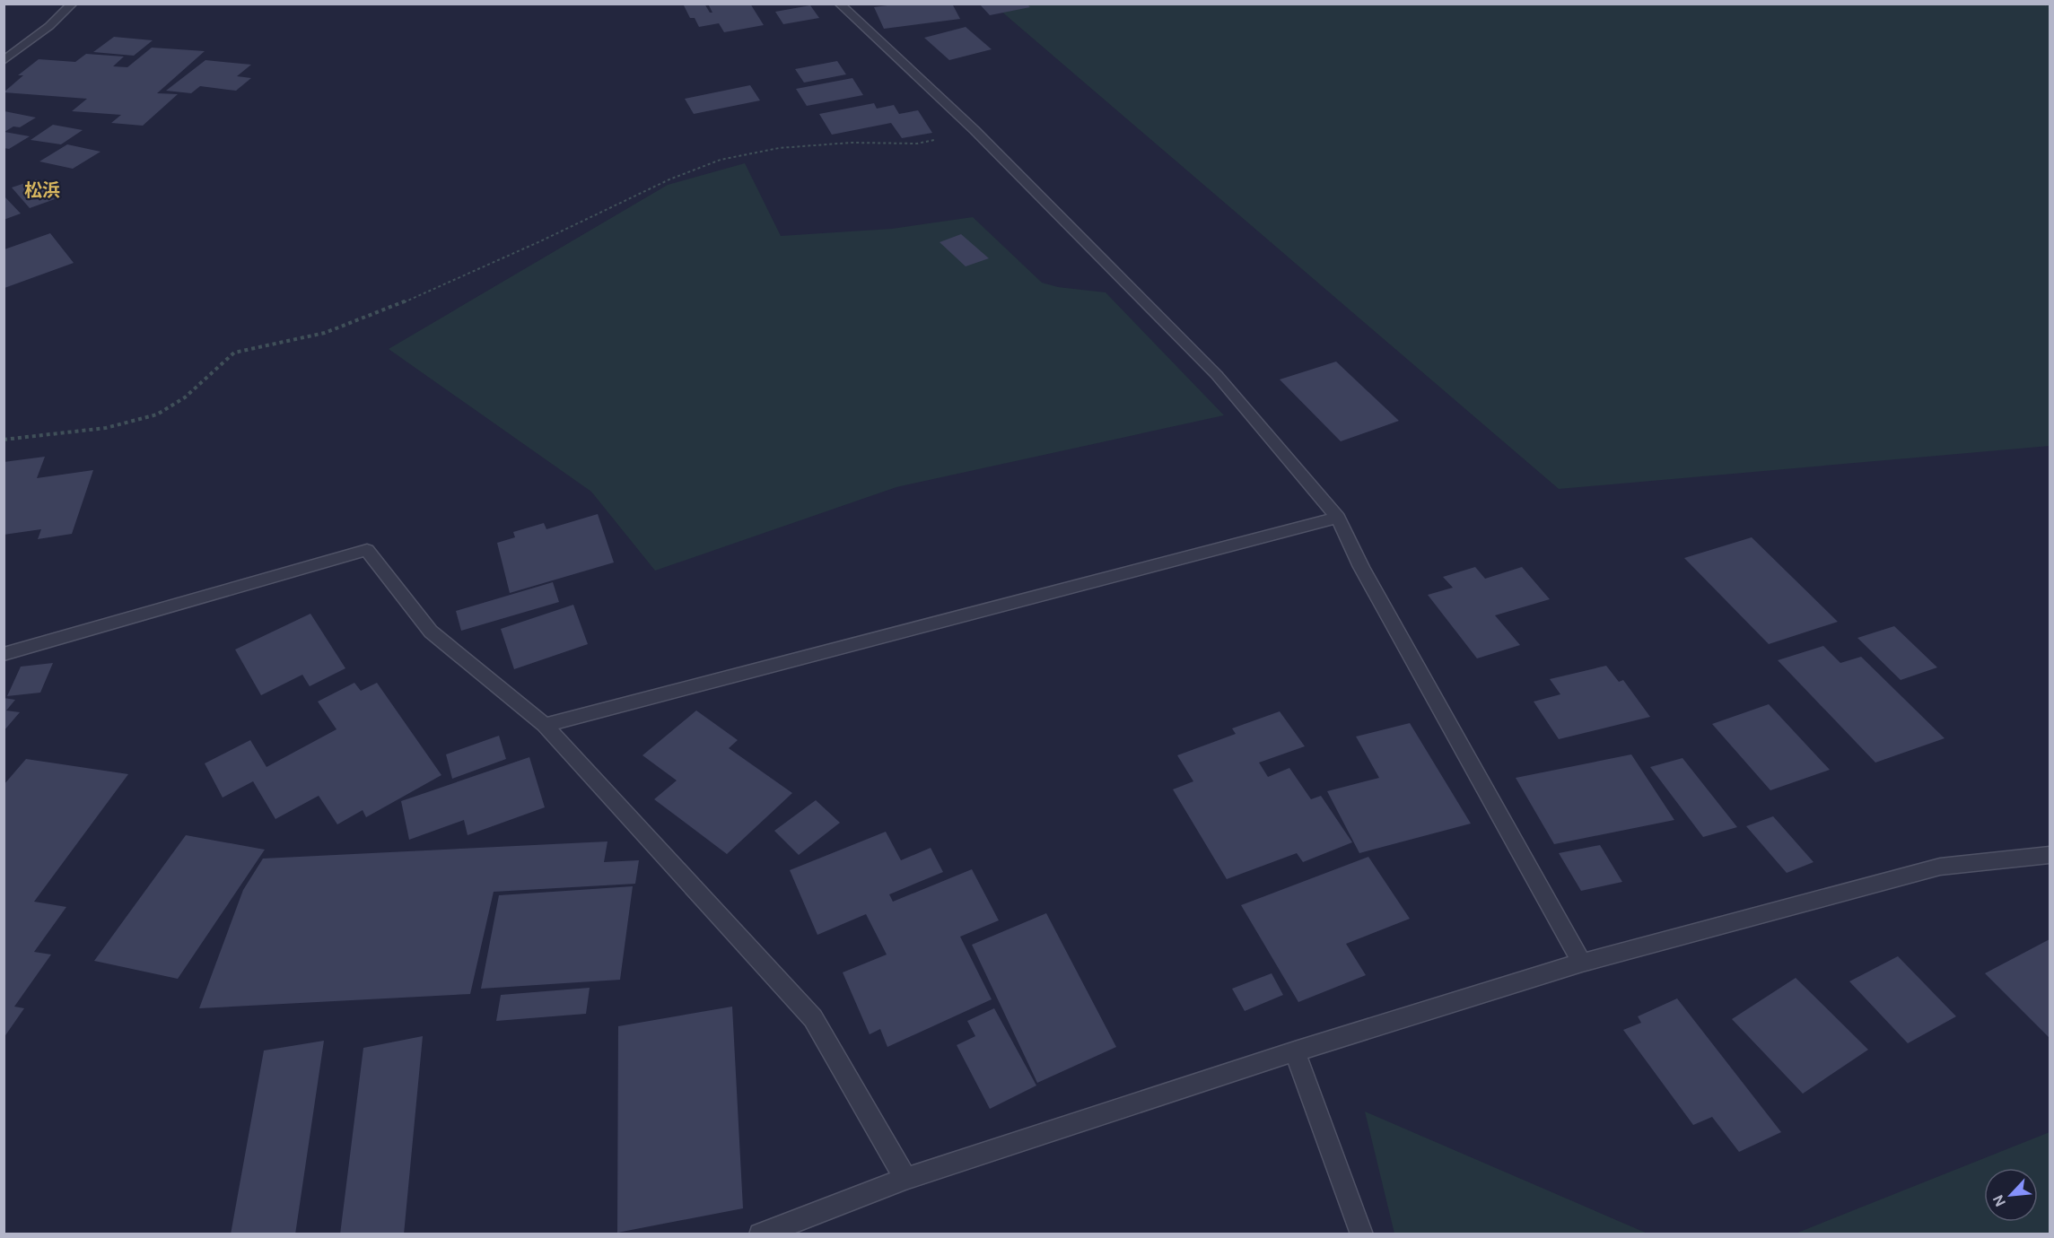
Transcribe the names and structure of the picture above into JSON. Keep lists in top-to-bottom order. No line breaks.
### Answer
{"districts":["松浜"],"north":"bottom left"}
